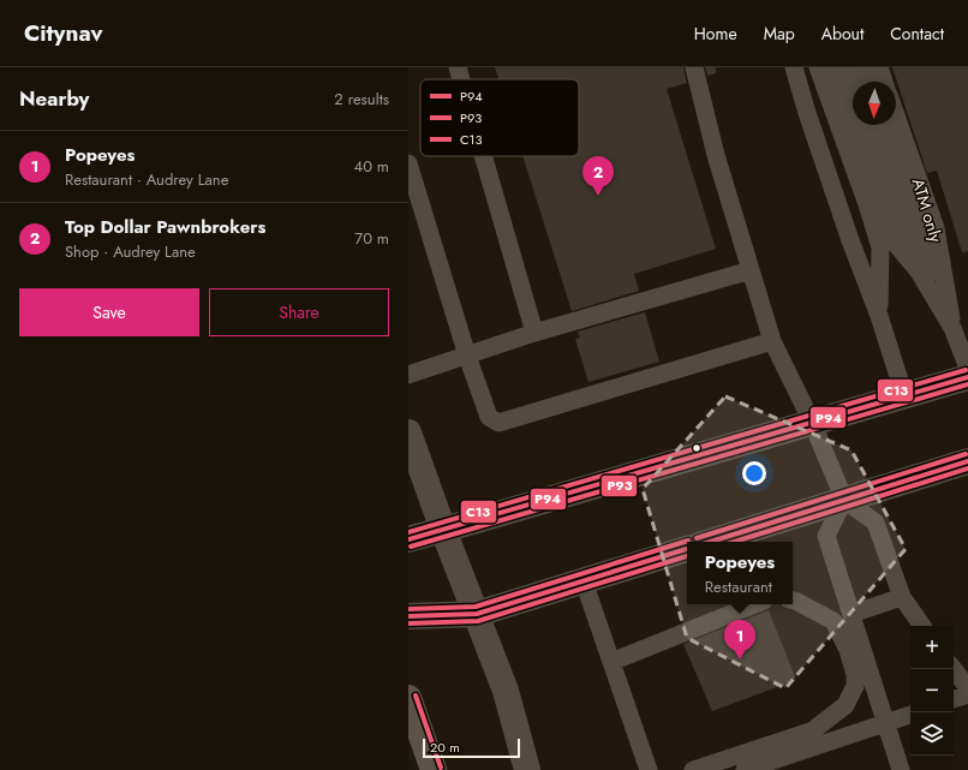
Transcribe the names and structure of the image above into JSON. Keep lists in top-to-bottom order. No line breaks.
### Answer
{"streets":{"lane":["ATM only"]},"lines":["transit line C13","transit line P94","transit line P93"],"legend":["P94","P93","C13"],"scale_bar":"20 m","north":"bottom","page":{"header":"Citynav","nav":["Home","Map","About","Contact"],"heading":["Nearby","2 results"],"list":[{"mark":"1","name":"Popeyes","note":"Restaurant · Audrey Lane","value":"40 m"},{"mark":"2","name":"Top Dollar Pawnbrokers","note":"Shop · Audrey Lane","value":"70 m"}],"pins":["2","1"],"buttons":["Save","Share"],"popup":["Popeyes","Restaurant"],"map_buttons":["+","−"],"scale":"20 m"}}
